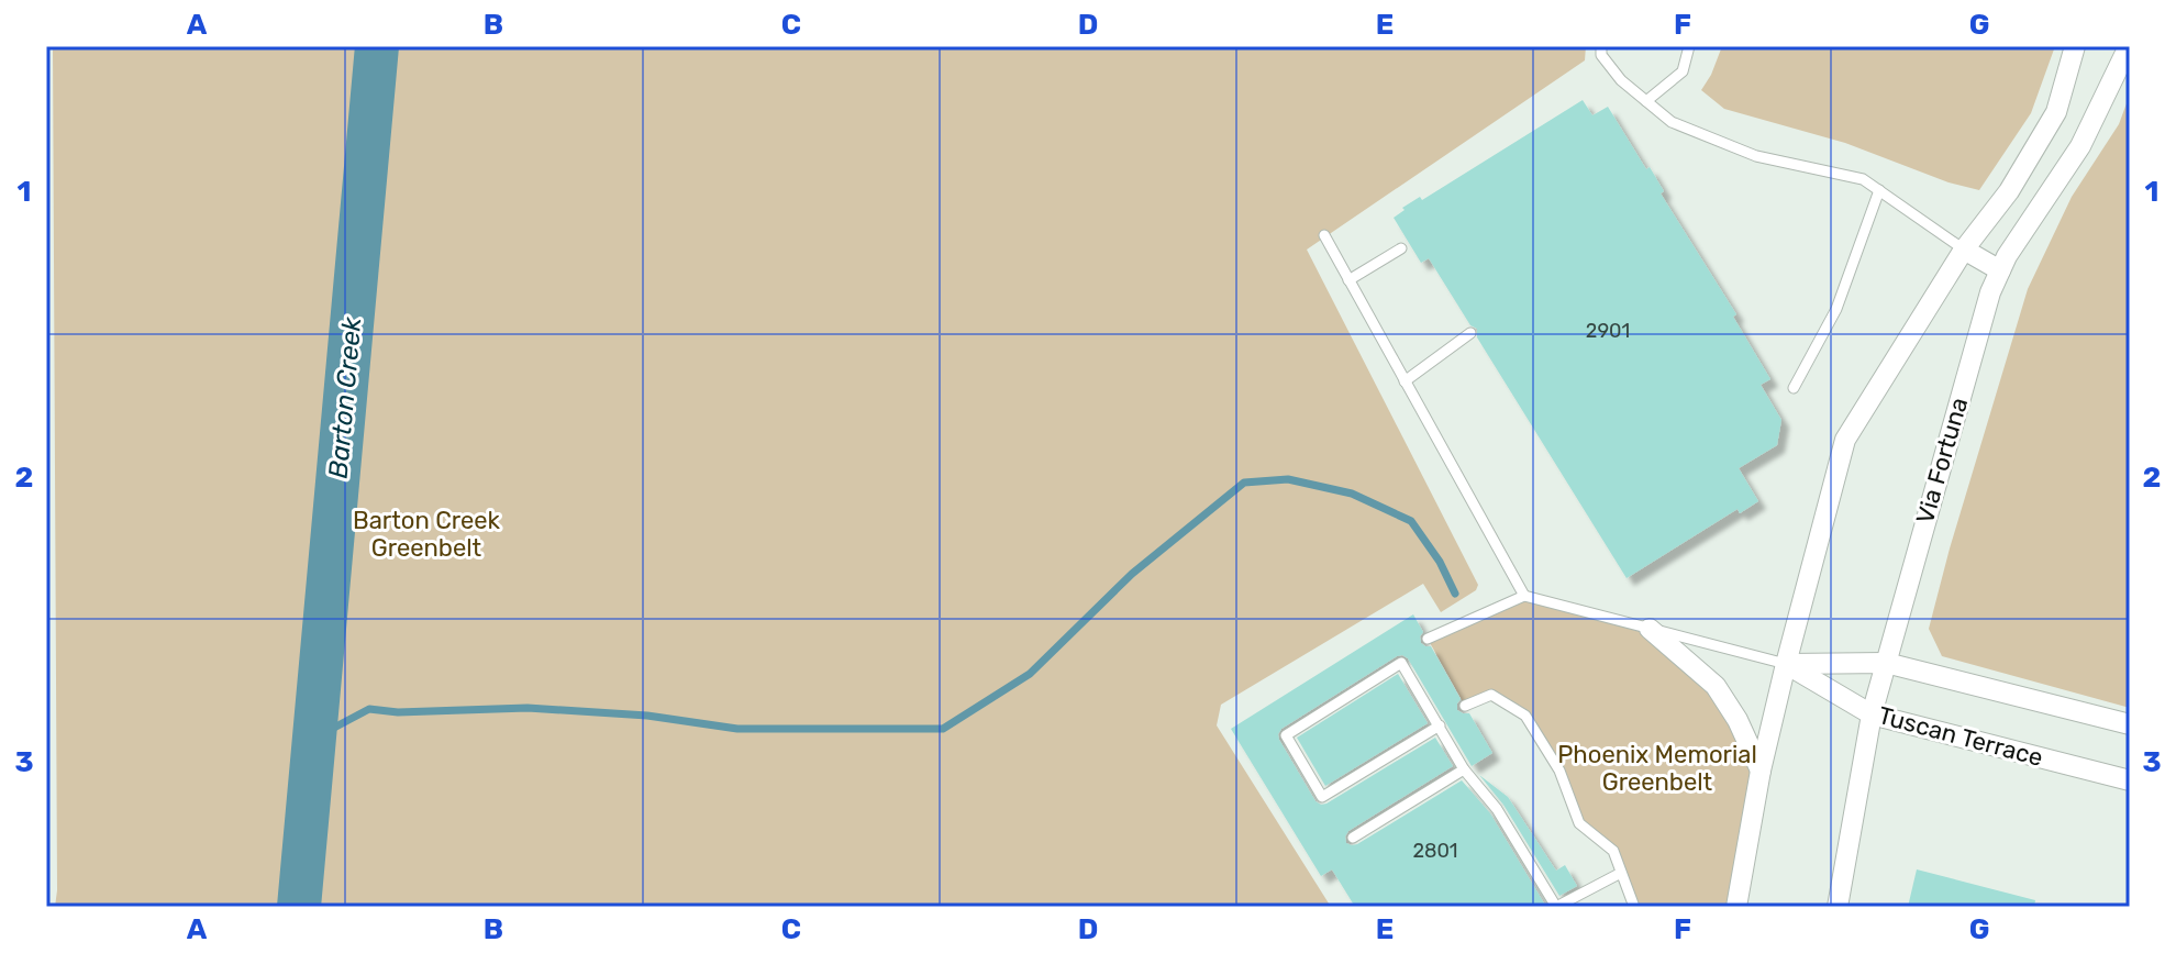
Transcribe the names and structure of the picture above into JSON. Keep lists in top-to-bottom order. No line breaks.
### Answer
{"streets":{"street":["Via Fortuna","Tuscan Terrace"]},"crossings":[["Via Fortuna","Tuscan Terrace"]],"water":["Barton Creek"],"parks":["Barton Creek Greenbelt","Phoenix Memorial Greenbelt"],"house_numbers":["2901","2801"],"grid":{"columns":["A","B","C","D","E","F","G"],"rows":["1","2","3"]}}
